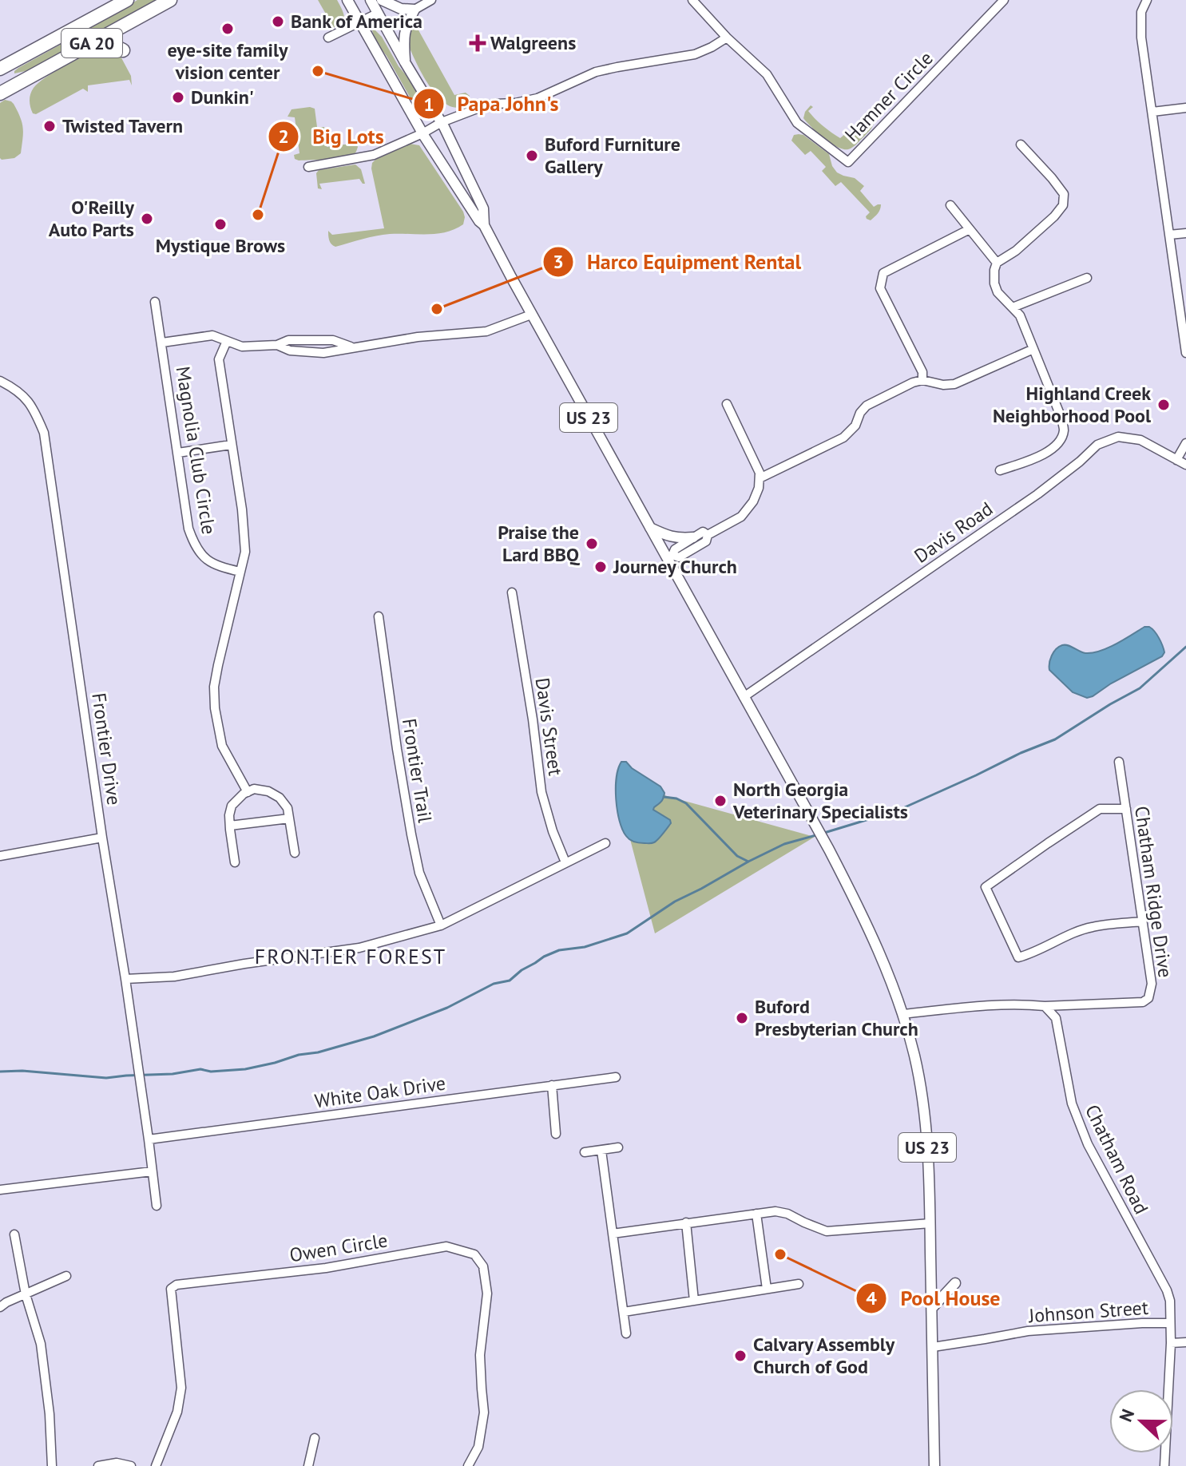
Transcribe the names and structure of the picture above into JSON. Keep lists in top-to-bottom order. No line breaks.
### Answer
{"streets":{"highway":["GA 20"],"main road":["US 23"],"street":["Hamner Circle","Magnolia Club Circle","Davis Road","Davis Street","Frontier Drive","Frontier Trail","Chatham Ridge Drive","White Oak Drive","Chatham Road","Owen Circle","Johnson Street"]},"crossings":[["US 23","Davis Road"],["US 23","Johnson Street"],["Frontier Drive","White Oak Drive"],["Chatham Ridge Drive","Chatham Road"],["Chatham Road","Johnson Street"]],"districts":["FRONTIER FOREST"],"places":{"other":["Bank of America","eye-site family vision center","Papa John's","Dunkin'","Twisted Tavern","Buford Furniture Gallery","Big Lots","O'Reilly Auto Parts","Mystique Brows","Harco Equipment Rental","Highland Creek Neighborhood Pool","Praise the Lard BBQ","Journey Church","North Georgia Veterinary Specialists","Buford Presbyterian Church","Pool House","Calvary Assembly Church of God"],"health":["Walgreens"]},"north":"left"}
